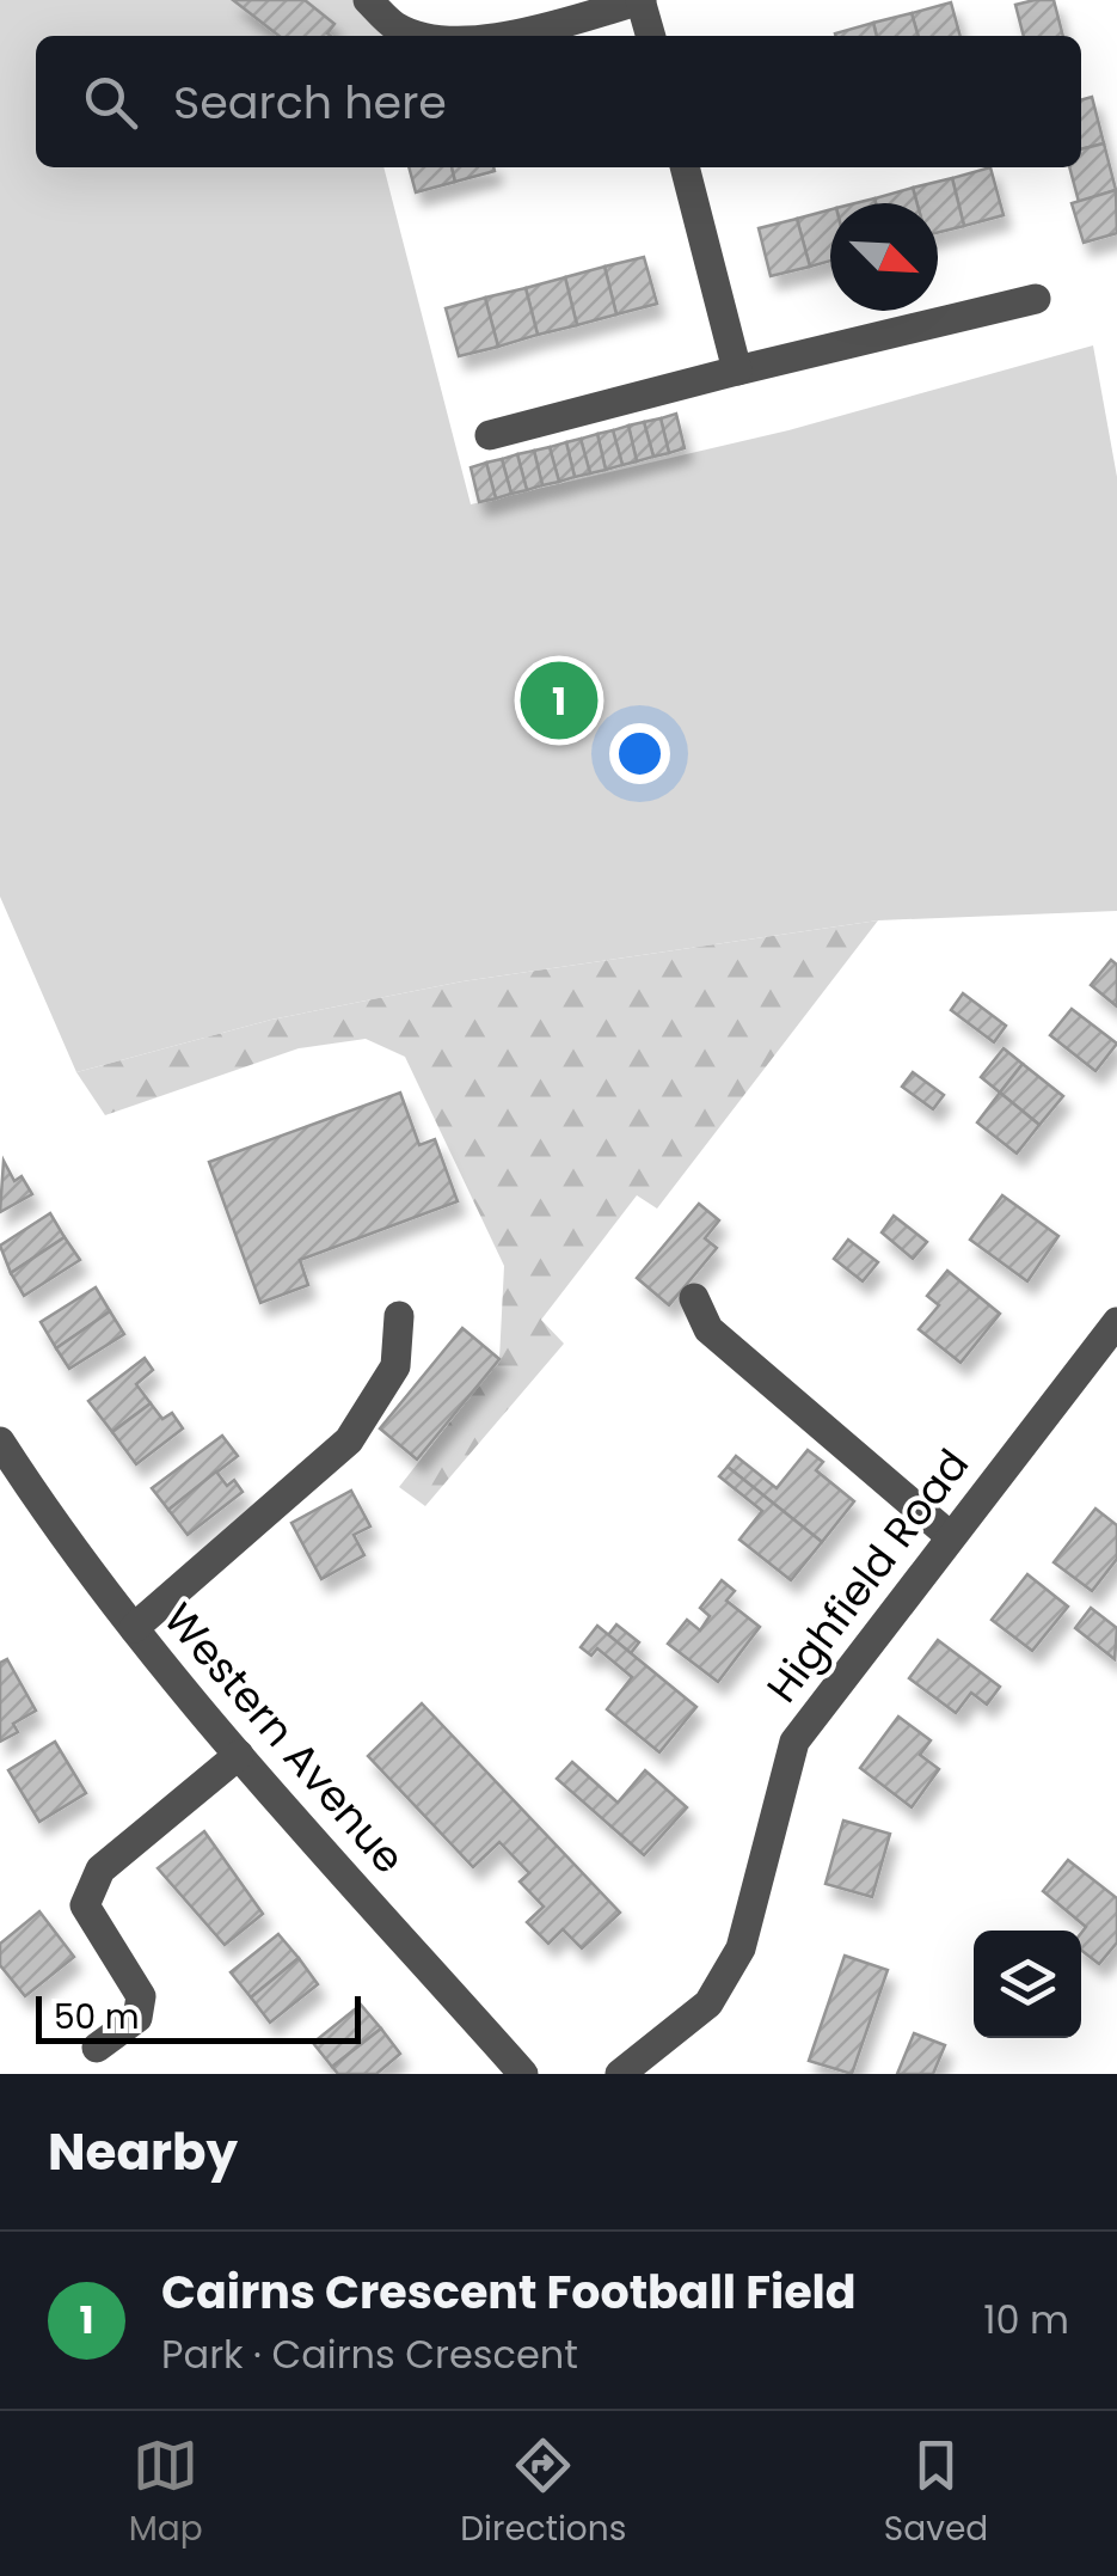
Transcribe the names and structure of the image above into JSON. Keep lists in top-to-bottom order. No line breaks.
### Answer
{"streets":{"street":["Highfield Road","Western Avenue"]},"scale_bar":"50 m","north":"bottom right","page":{"search":"Search here","pins":"1","scale":"50 m","heading":"Nearby","list":[{"mark":"1","name":"Cairns Crescent Football Field","note":"Park · Cairns Crescent","value":"10 m"}],"nav":["Map","Directions","Saved"]}}
